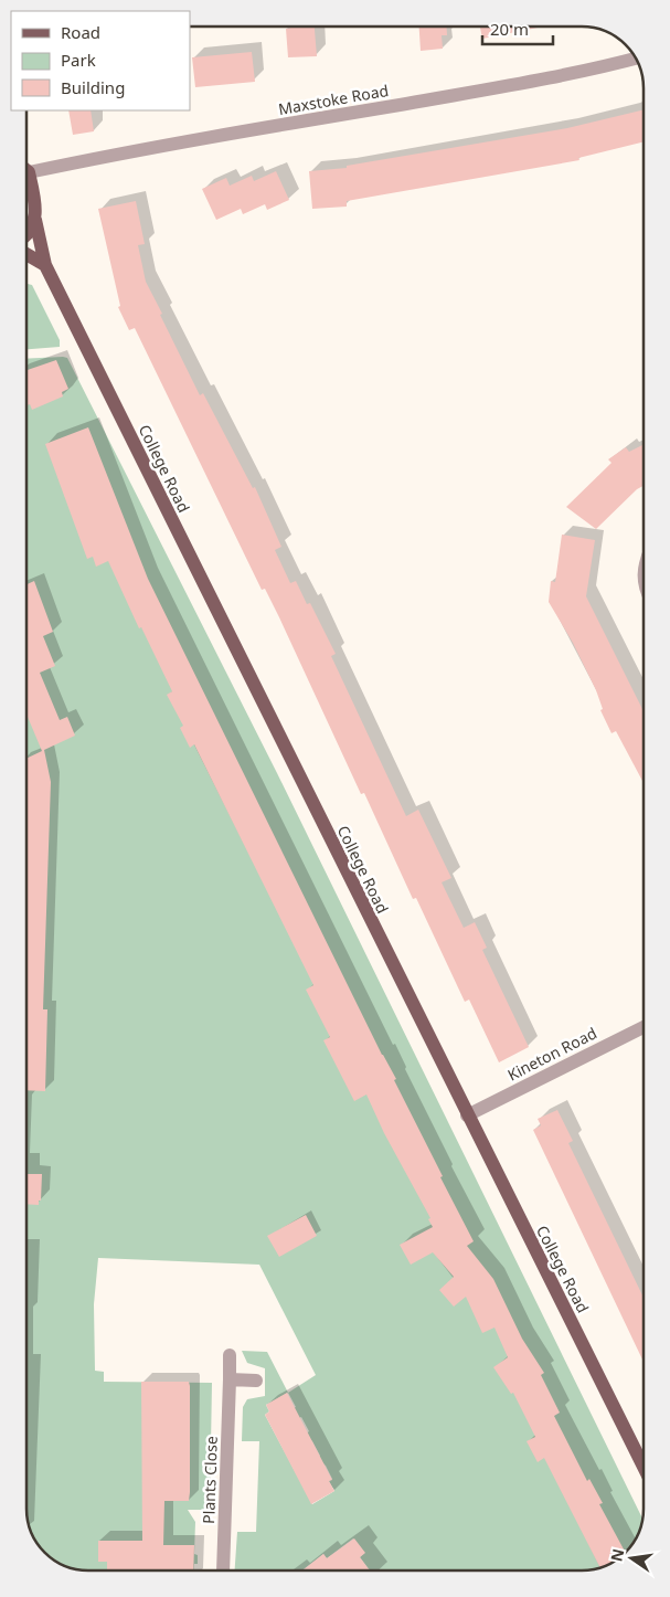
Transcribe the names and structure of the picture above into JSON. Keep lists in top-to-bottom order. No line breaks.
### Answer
{"streets":{"main road":["College Road"],"street":["Maxstoke Road","Kineton Road","Plants Close"]},"crossings":[["College Road","Kineton Road"]],"legend":["Road","Park","Building"],"scale_bar":"20 m","north":"left"}
